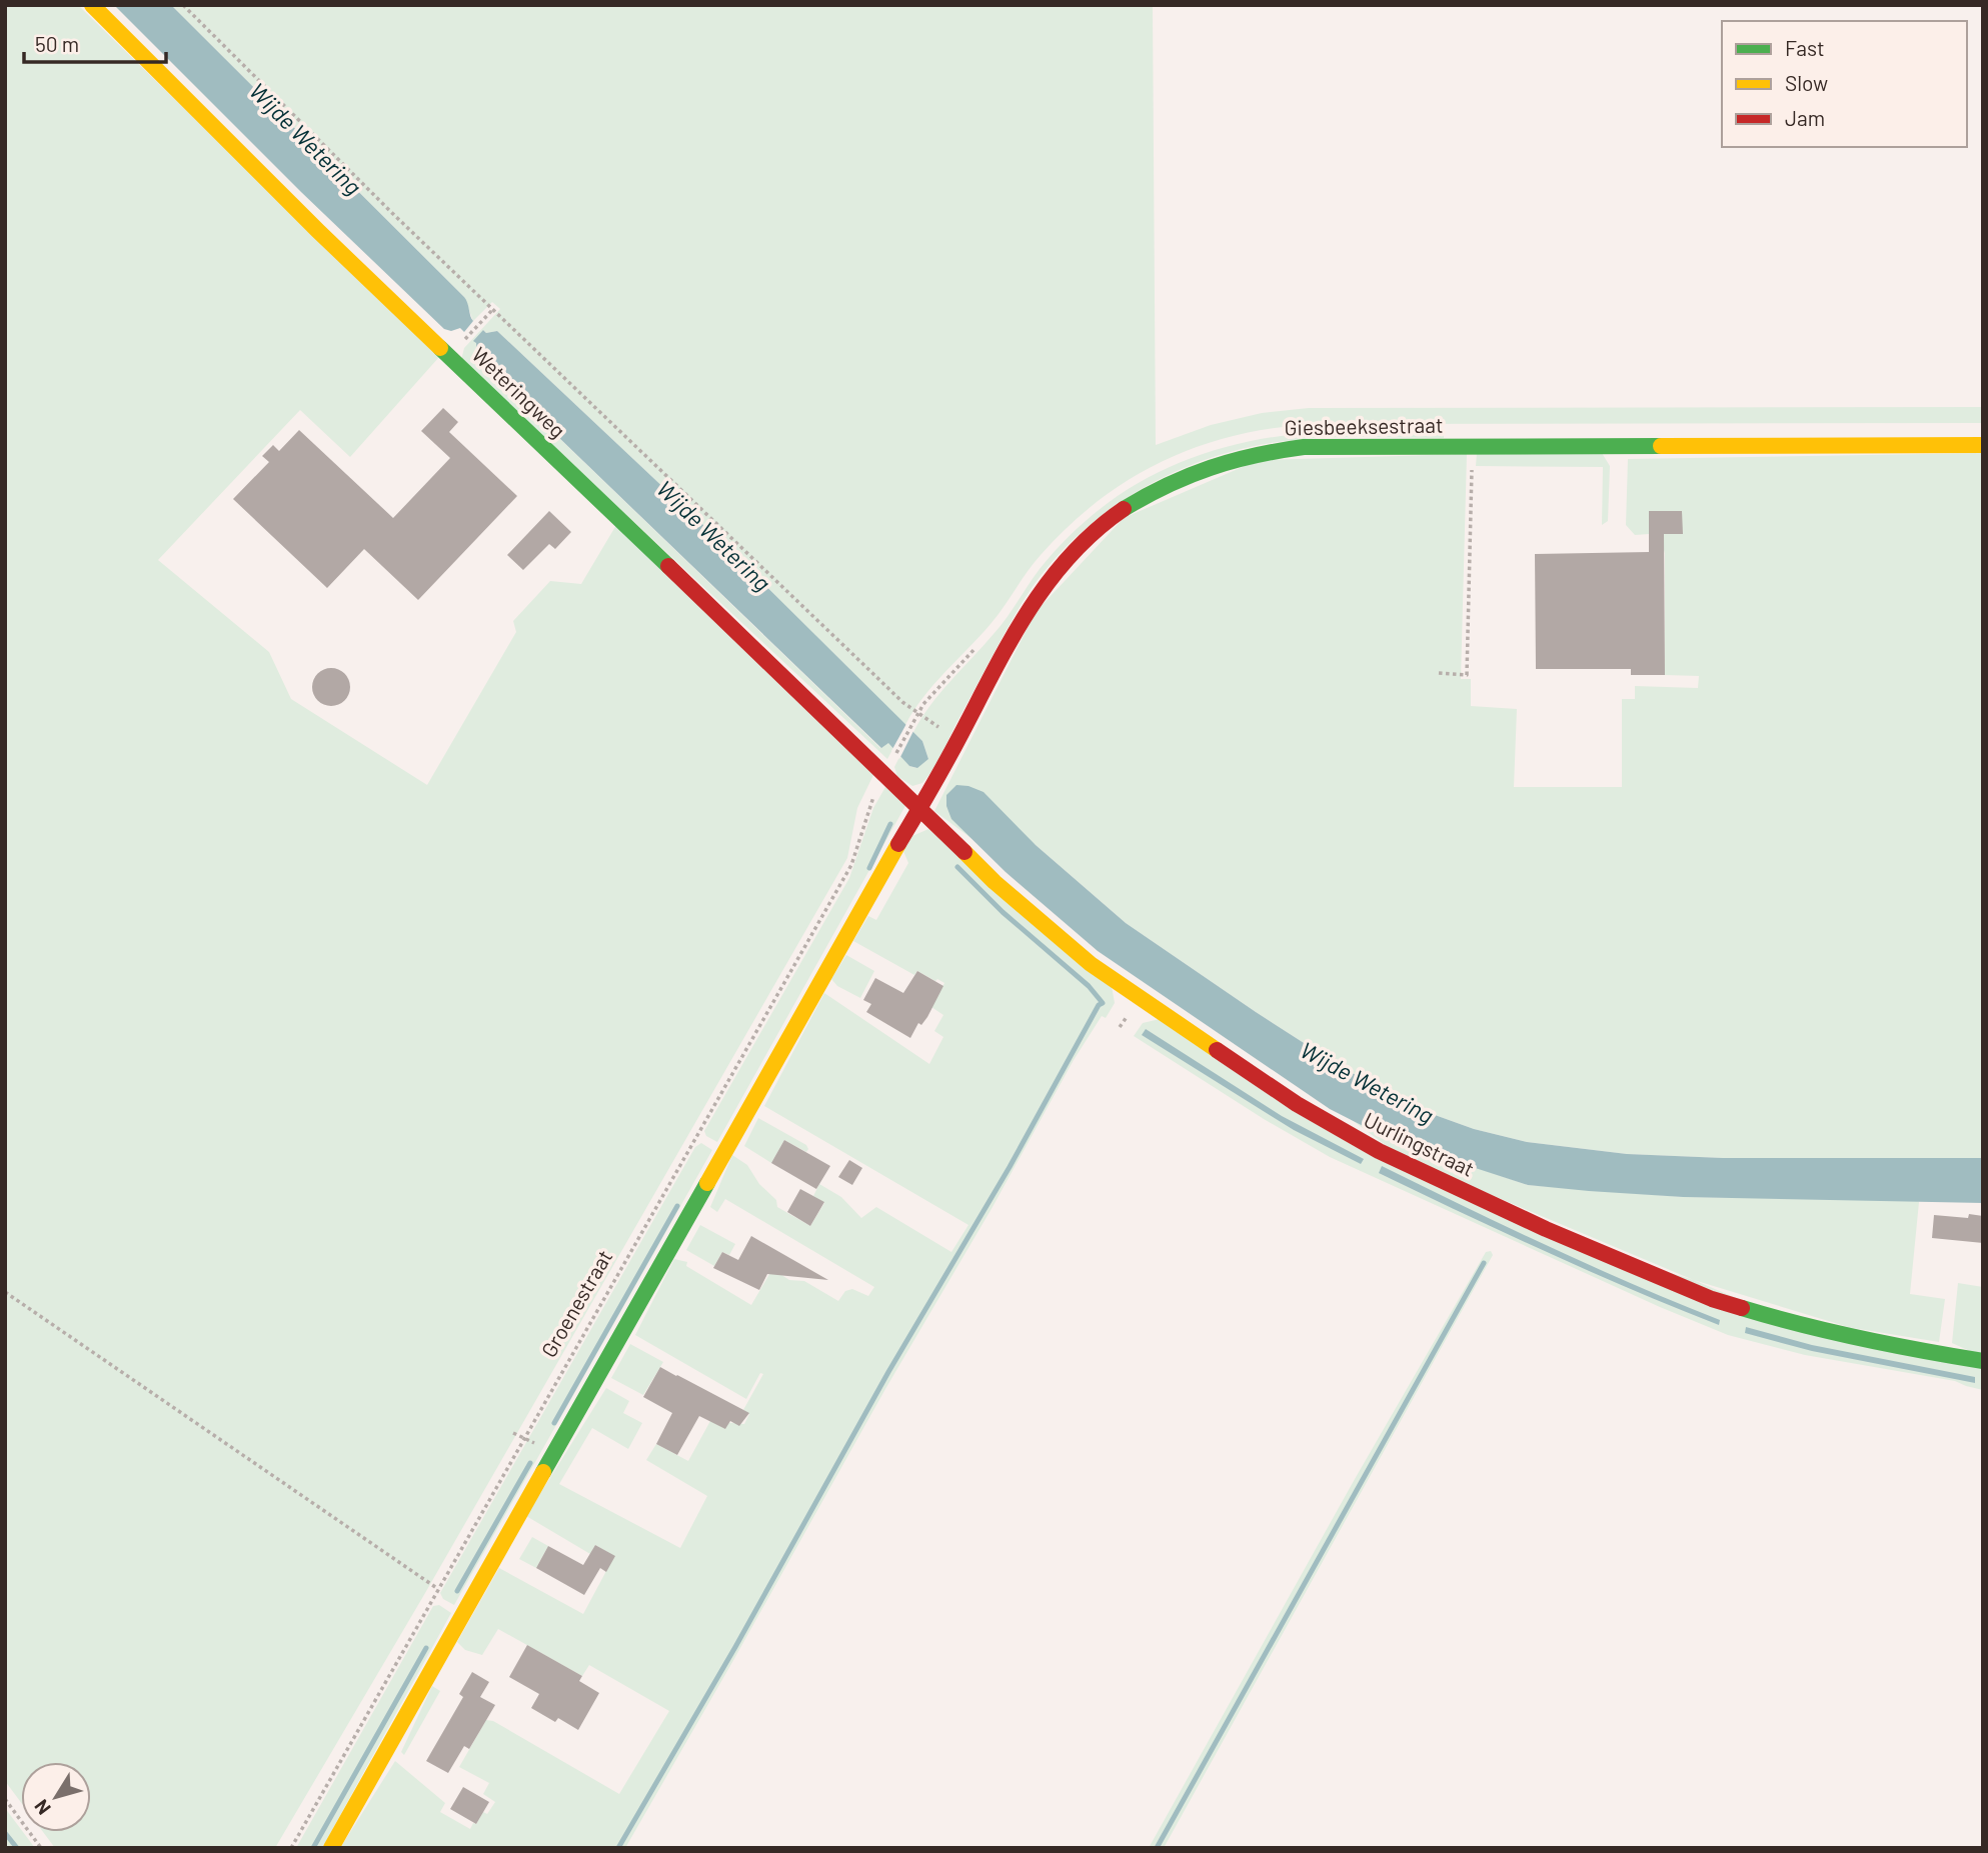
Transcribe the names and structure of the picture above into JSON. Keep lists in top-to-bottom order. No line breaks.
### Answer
{"streets":{"street":["Weteringweg","Giesbeeksestraat","Uurlingstraat"],"path":["Groenestraat"]},"crossings":[["Weteringweg","Giesbeeksestraat"],["Weteringweg","Uurlingstraat"],["Weteringweg","Groenestraat"],["Giesbeeksestraat","Uurlingstraat"]],"water":["Wijde Wetering"],"legend":["Fast","Slow","Jam"],"scale_bar":"50 m","north":"bottom left"}
